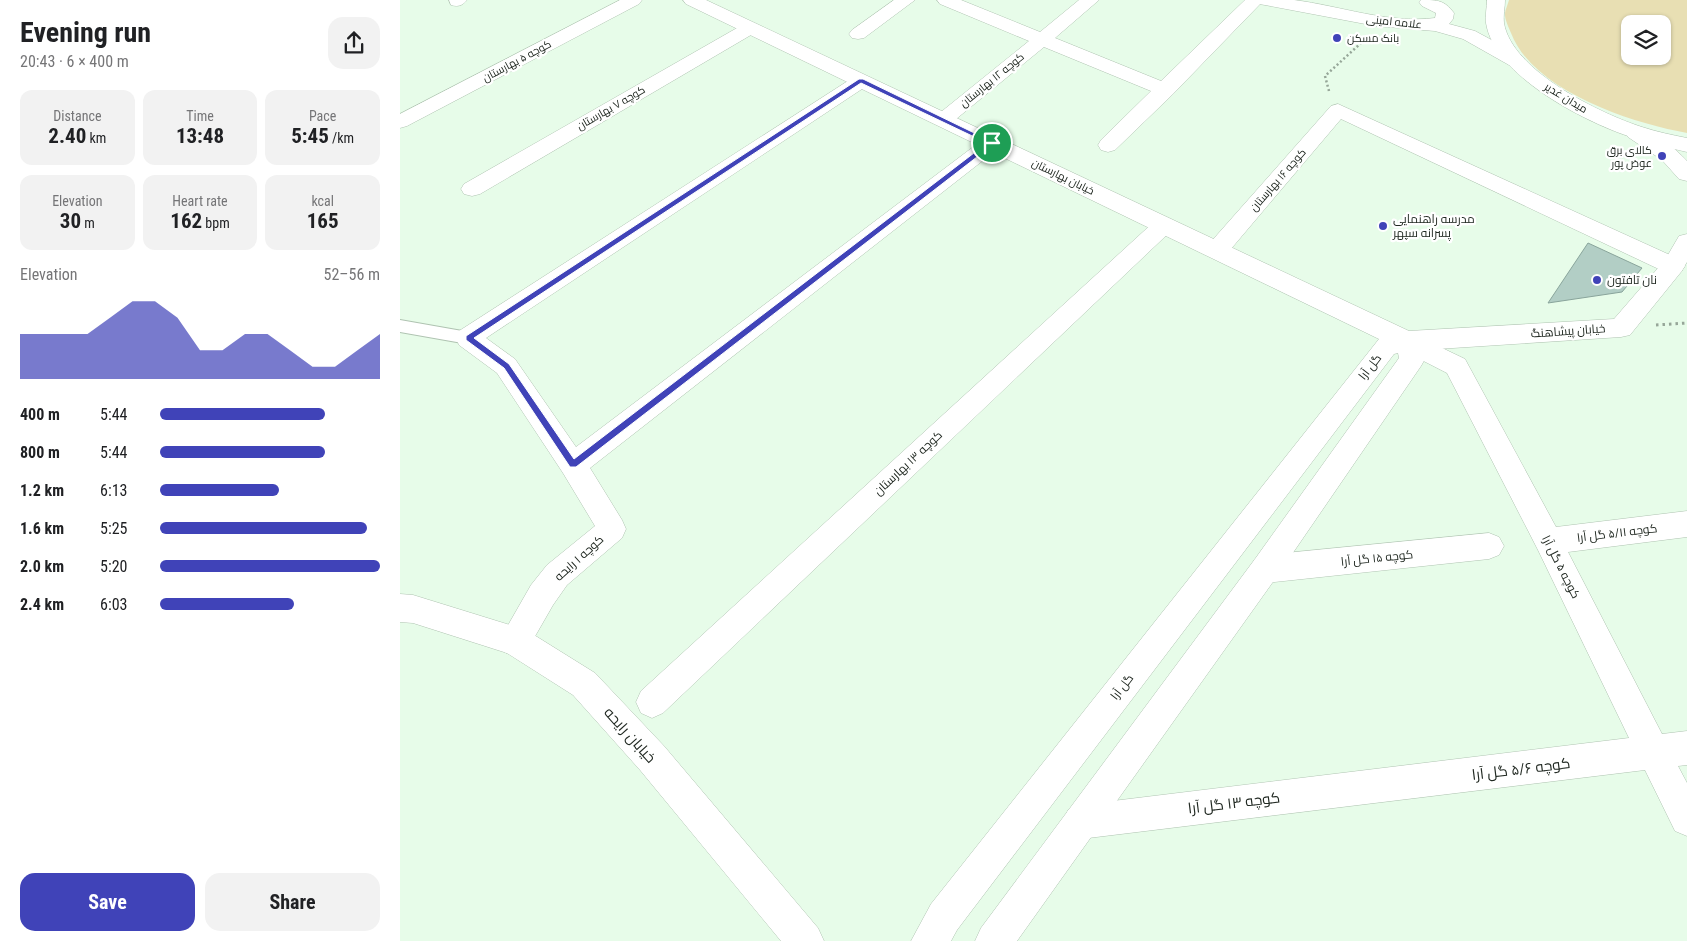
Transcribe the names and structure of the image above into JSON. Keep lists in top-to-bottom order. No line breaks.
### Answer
{"streets":{"street":["علامه امینی","کوچه ۵ بهارستان","کوچه ۱۲ بهارستان","میدان غدیر","کوچه ۷ بهارستان","خیابان بهارستان","کوچه ۱۶ بهارستان","خیابان پیشاهنگ","گل آرا","کوچه ۱۳ بهارستان","کوچه ۵/۱۱ گل آرا","کوچه ۱ رایحه","کوچه ۱۵ گل آرا","کوچه ۵ گل آرا","خیابان رایحه","کوچه ۵/۶ گل آرا","کوچه ۱۳ گل آرا"]},"crossings":[["علامه امینی","میدان غدیر"],["کوچه ۱۲ بهارستان","خیابان بهارستان"],["کوچه ۷ بهارستان","خیابان بهارستان"],["خیابان بهارستان","کوچه ۱۶ بهارستان"],["خیابان بهارستان","خیابان پیشاهنگ"],["خیابان بهارستان","گل آرا"],["خیابان بهارستان","کوچه ۱۳ بهارستان"],["خیابان بهارستان","کوچه ۵ گل آرا"],["خیابان پیشاهنگ","گل آرا"],["خیابان پیشاهنگ","کوچه ۵ گل آرا"],["گل آرا","کوچه ۵ گل آرا"],["کوچه ۵/۱۱ گل آرا","کوچه ۵ گل آرا"],["کوچه ۱ رایحه","خیابان رایحه"],["کوچه ۵ گل آرا","کوچه ۵/۶ گل آرا"],["کوچه ۵/۶ گل آرا","کوچه ۱۳ گل آرا"]],"places":["بانک مسکن","کالای برق عوض پور","مدرسه راهنمایی پسرانه سپهر","نان تافتون"],"page":{"heading":["Evening run","20:43 · 6 × 400 m"],"stats":[["Distance","2.40 km"],["Time","13:48"],["Pace","5:45 /km"],["Elevation","30 m"],["Heart rate","162 bpm"],["kcal","165"]],"chart":["Elevation","52–56 m"],"list":[{"name":"400 m","note":"5:44"},{"name":"800 m","note":"5:44"},{"name":"1.2 km","note":"6:13"},{"name":"1.6 km","note":"5:25"},{"name":"2.0 km","note":"5:20"},{"name":"2.4 km","note":"6:03"}],"buttons":["Save","Share"]}}
